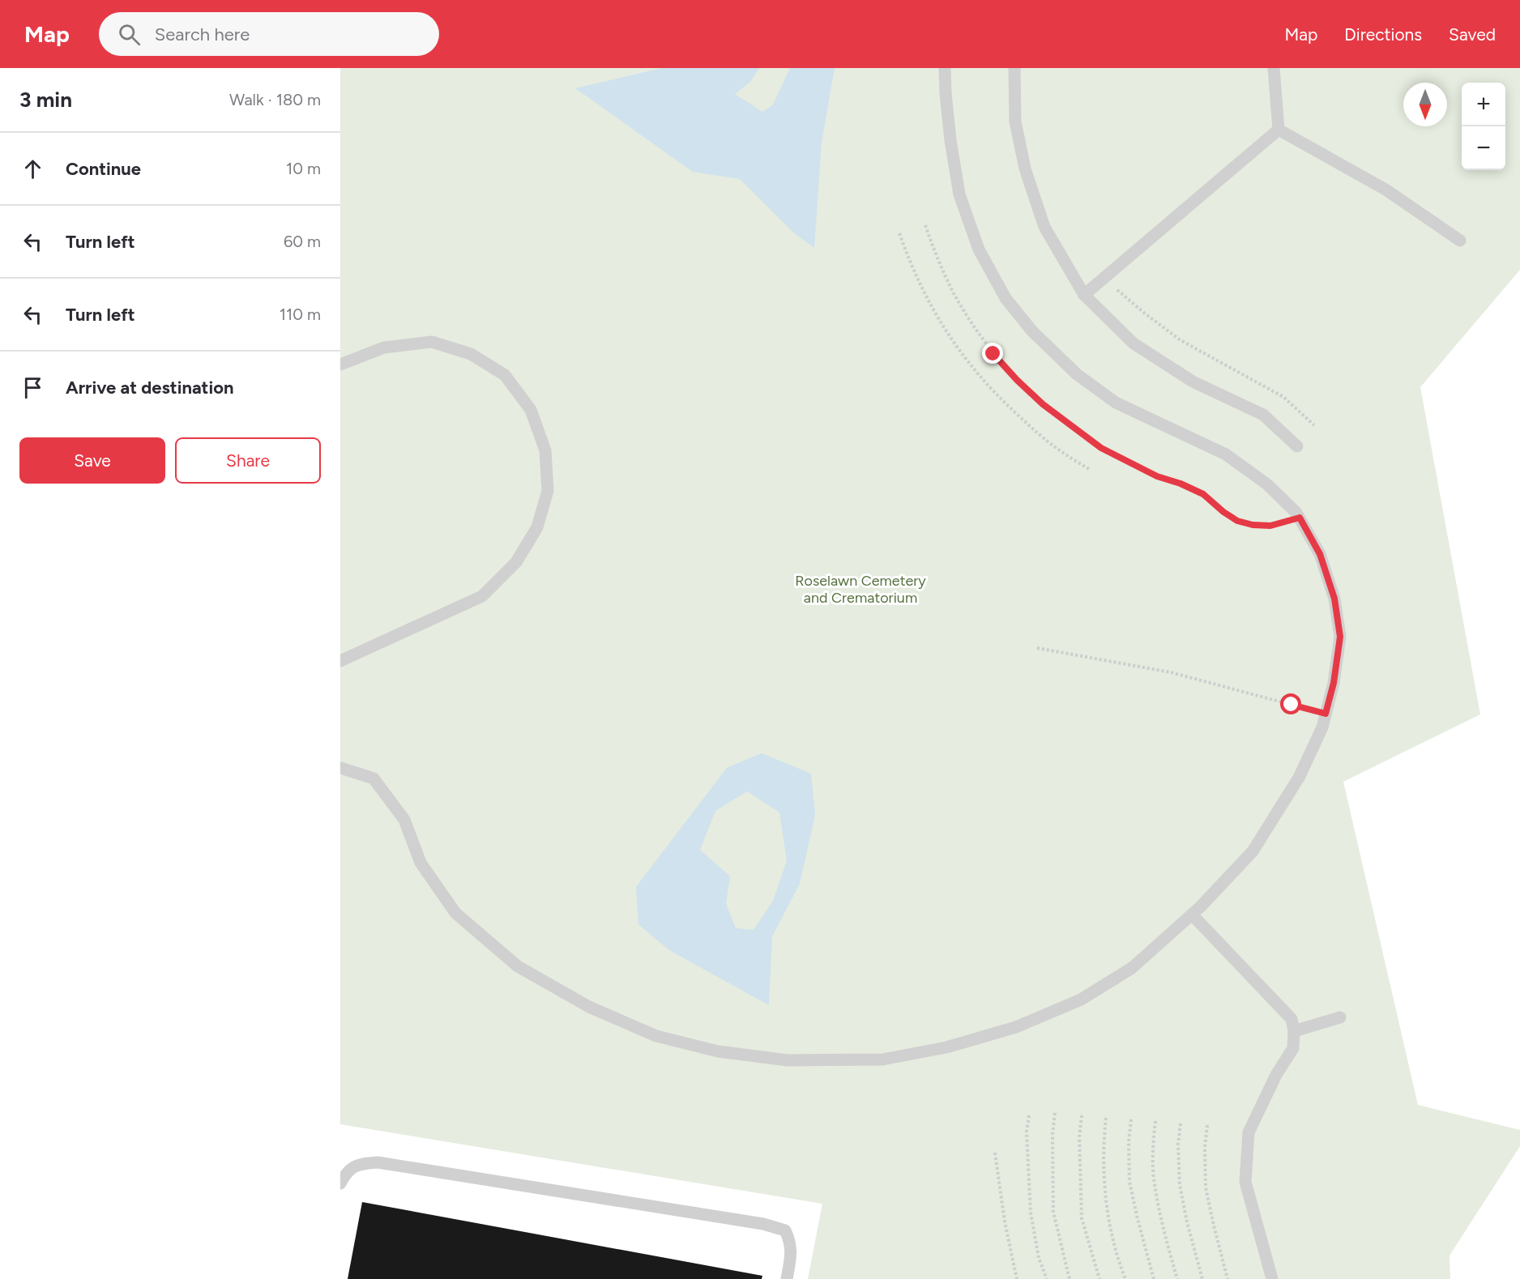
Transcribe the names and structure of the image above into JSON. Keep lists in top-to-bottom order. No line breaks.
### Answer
{"parks":["Roselawn Cemetery and Crematorium"],"north":"bottom","page":{"header":"Map","search":"Search here","nav":["Map","Directions","Saved"],"heading":["3 min","Walk · 180 m"],"map_buttons":["+","−"],"list":[["Continue","10 m"],["Turn left","60 m"],["Turn left","110 m"],"Arrive at destination"],"buttons":["Save","Share"]}}
